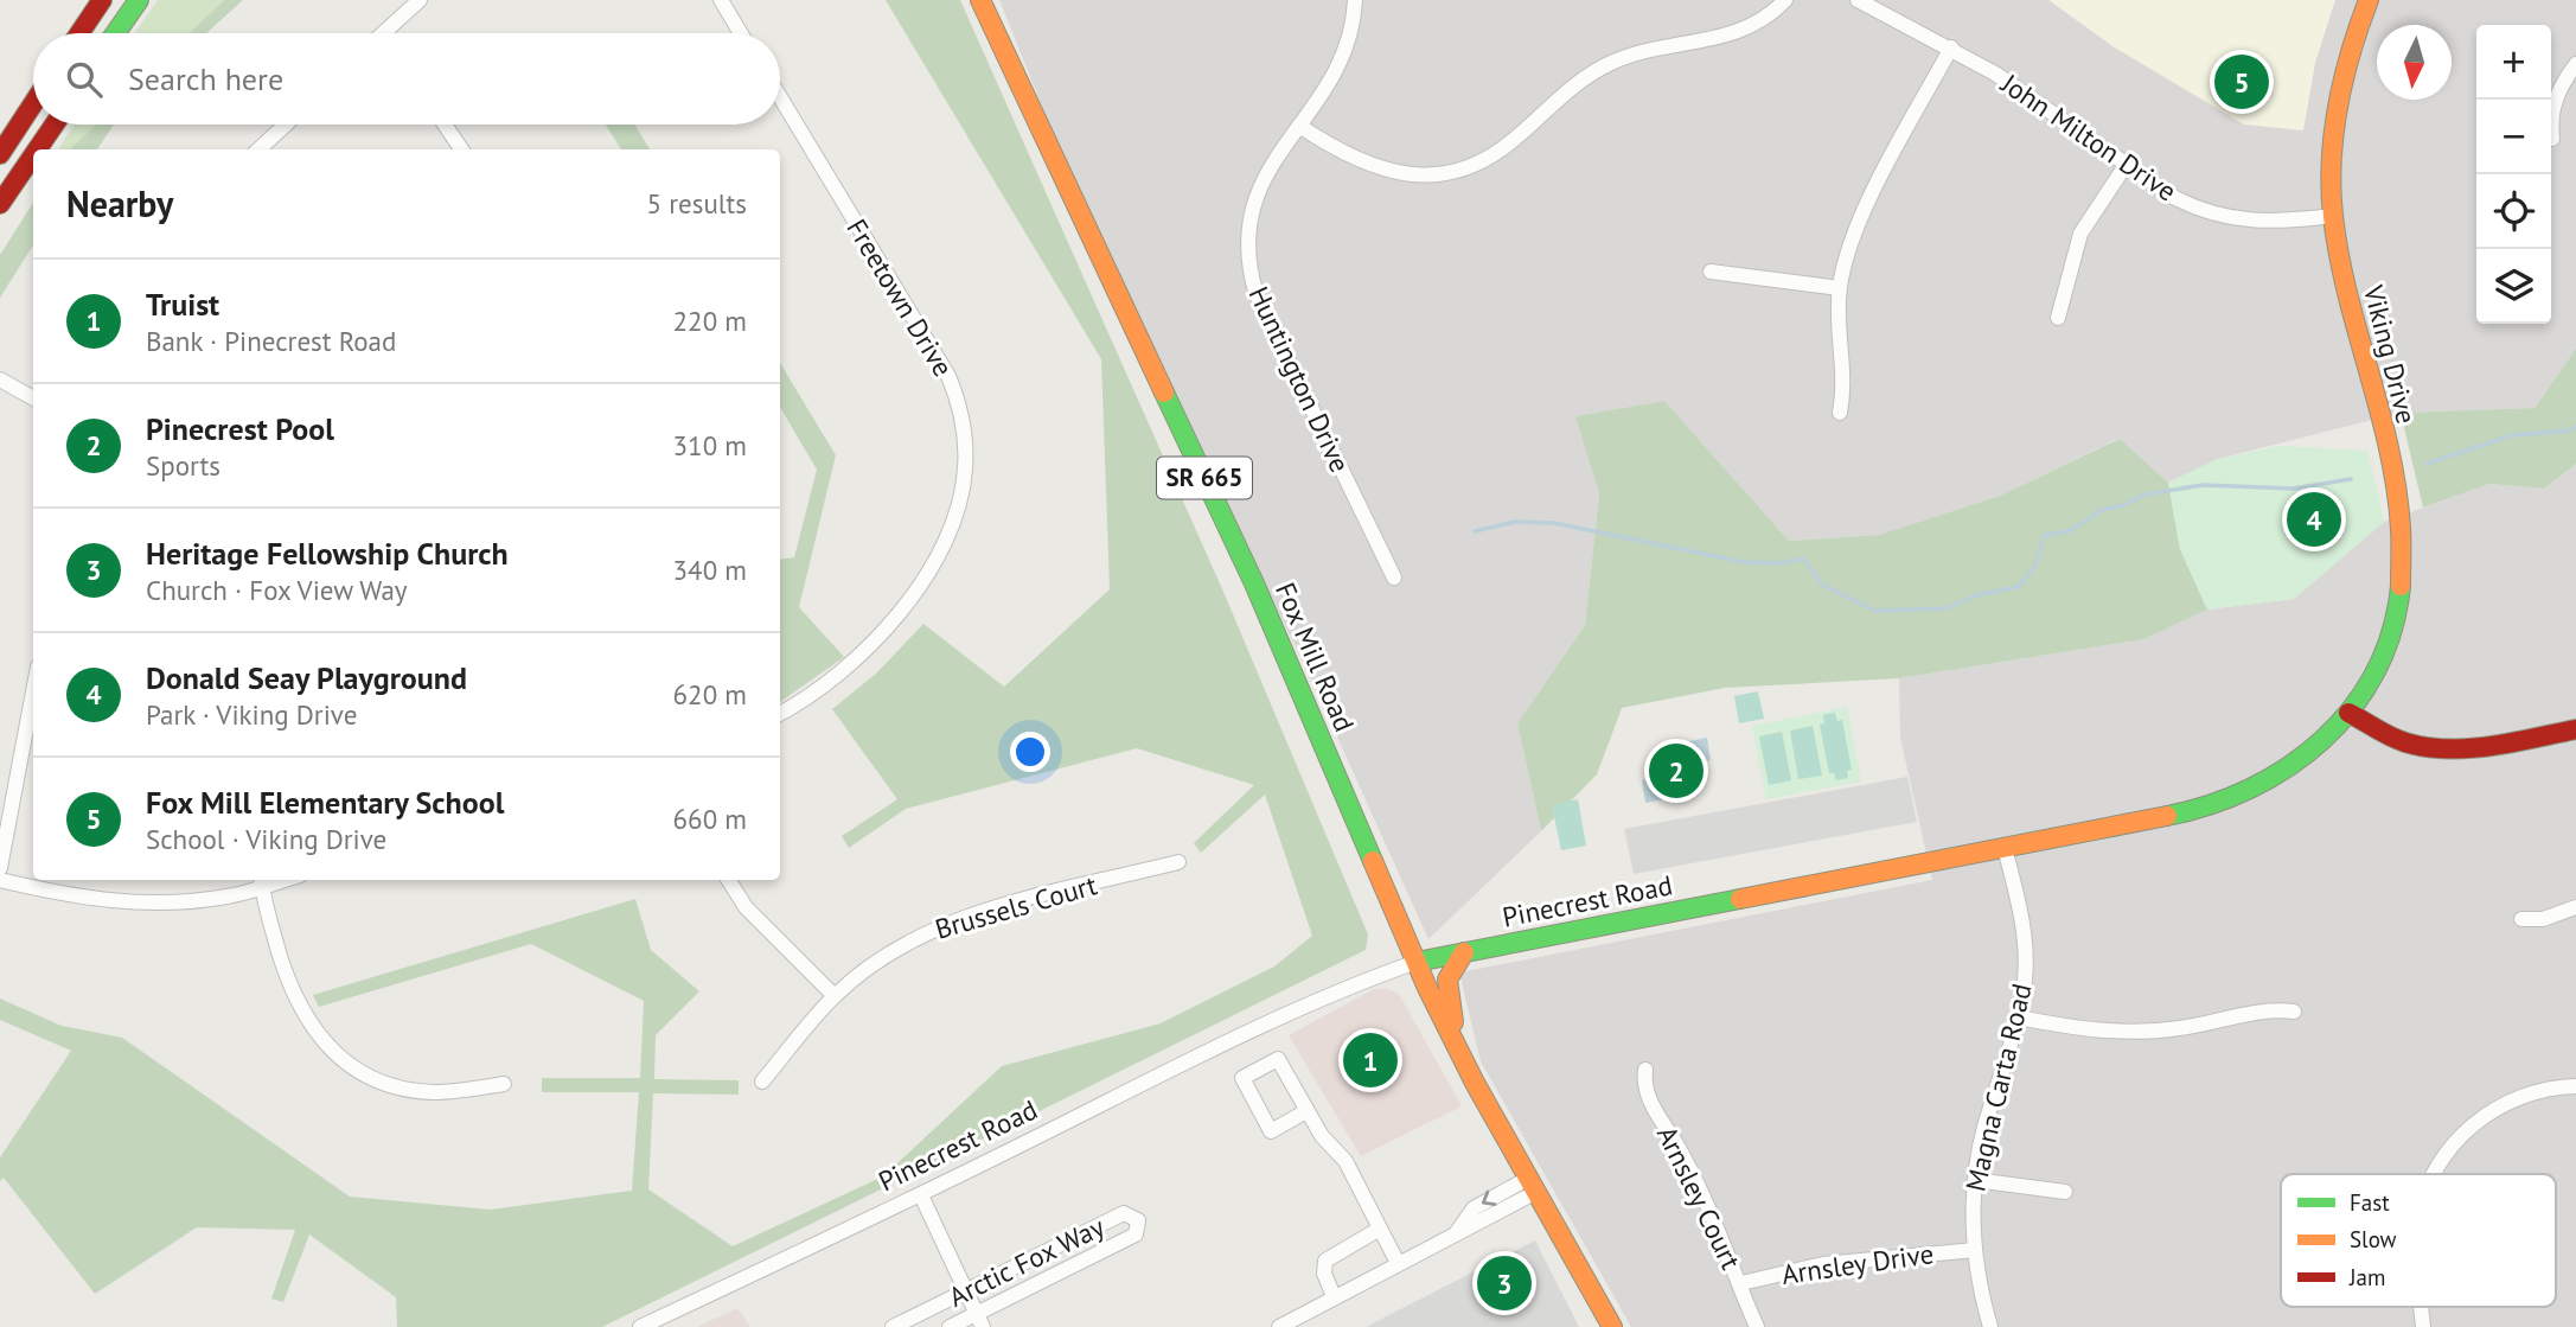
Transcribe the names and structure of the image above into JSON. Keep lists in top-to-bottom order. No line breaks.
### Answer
{"streets":{"street":["John Milton Drive","Freetown Drive","Viking Drive","Huntington Drive","SR 665","Fox Mill Road","Pinecrest Road","Brussels Court","Magna Carta Road","Arnsley Court","Arctic Fox Way","Arnsley Drive"]},"crossings":[["John Milton Drive","Viking Drive"],["Viking Drive","Pinecrest Road"],["Fox Mill Road","Pinecrest Road"],["Pinecrest Road","Magna Carta Road"],["Magna Carta Road","Arnsley Drive"],["Arnsley Court","Arnsley Drive"]],"legend":["Fast","Slow","Jam"],"north":"bottom","page":{"map_buttons":["+","−"],"search":"Search here","pins":["5","4","2","1","3"],"heading":["Nearby","5 results"],"list":[{"mark":"1","name":"Truist","note":"Bank · Pinecrest Road","value":"220 m"},{"mark":"2","name":"Pinecrest Pool","note":"Sports","value":"310 m"},{"mark":"3","name":"Heritage Fellowship Church","note":"Church · Fox View Way","value":"340 m"},{"mark":"4","name":"Donald Seay Playground","note":"Park · Viking Drive","value":"620 m"},{"mark":"5","name":"Fox Mill Elementary School","note":"School · Viking Drive","value":"660 m"}]}}
